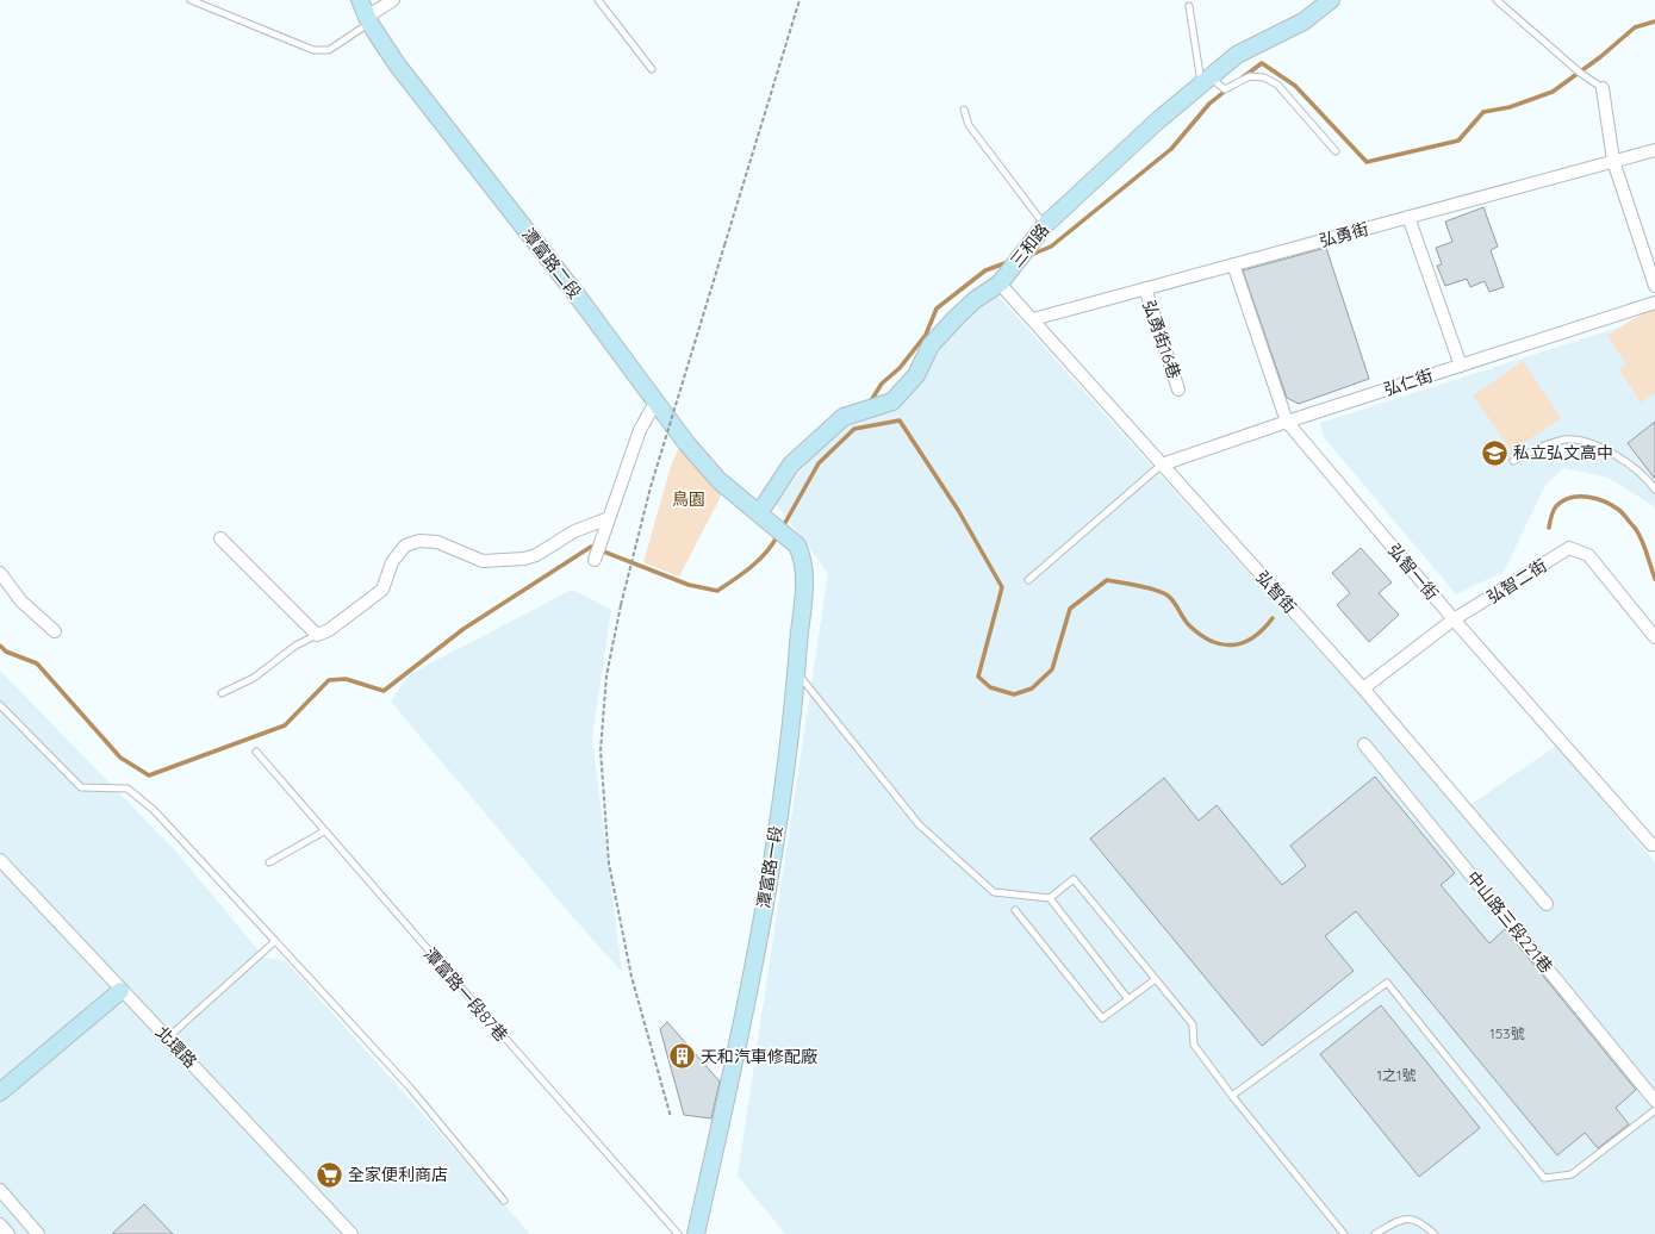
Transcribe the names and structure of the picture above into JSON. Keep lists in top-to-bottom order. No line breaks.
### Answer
{"streets":{"street":["弘勇街","三和路","潭富路二段","弘勇街16巷","弘仁街","弘智一街","弘智二街","弘智街","潭富路一段","中山路三段221巷","北環路"],"lane":["潭富路一段87巷"]},"crossings":[["弘勇街","弘勇街16巷"],["弘勇街","弘智一街"],["弘勇街","弘智街"],["三和路","潭富路二段"],["三和路","弘智街"],["三和路","潭富路一段"],["潭富路二段","潭富路一段"],["弘仁街","弘智一街"],["弘仁街","弘智街"],["弘智一街","弘智二街"],["弘智二街","弘智街"]],"parks":["鳥園"],"places":{"school or university":["私立弘文高中"],"building":["天和汽車修配廠"],"supermarket":["全家便利商店"]},"house_numbers":["153號","1之1號"]}
